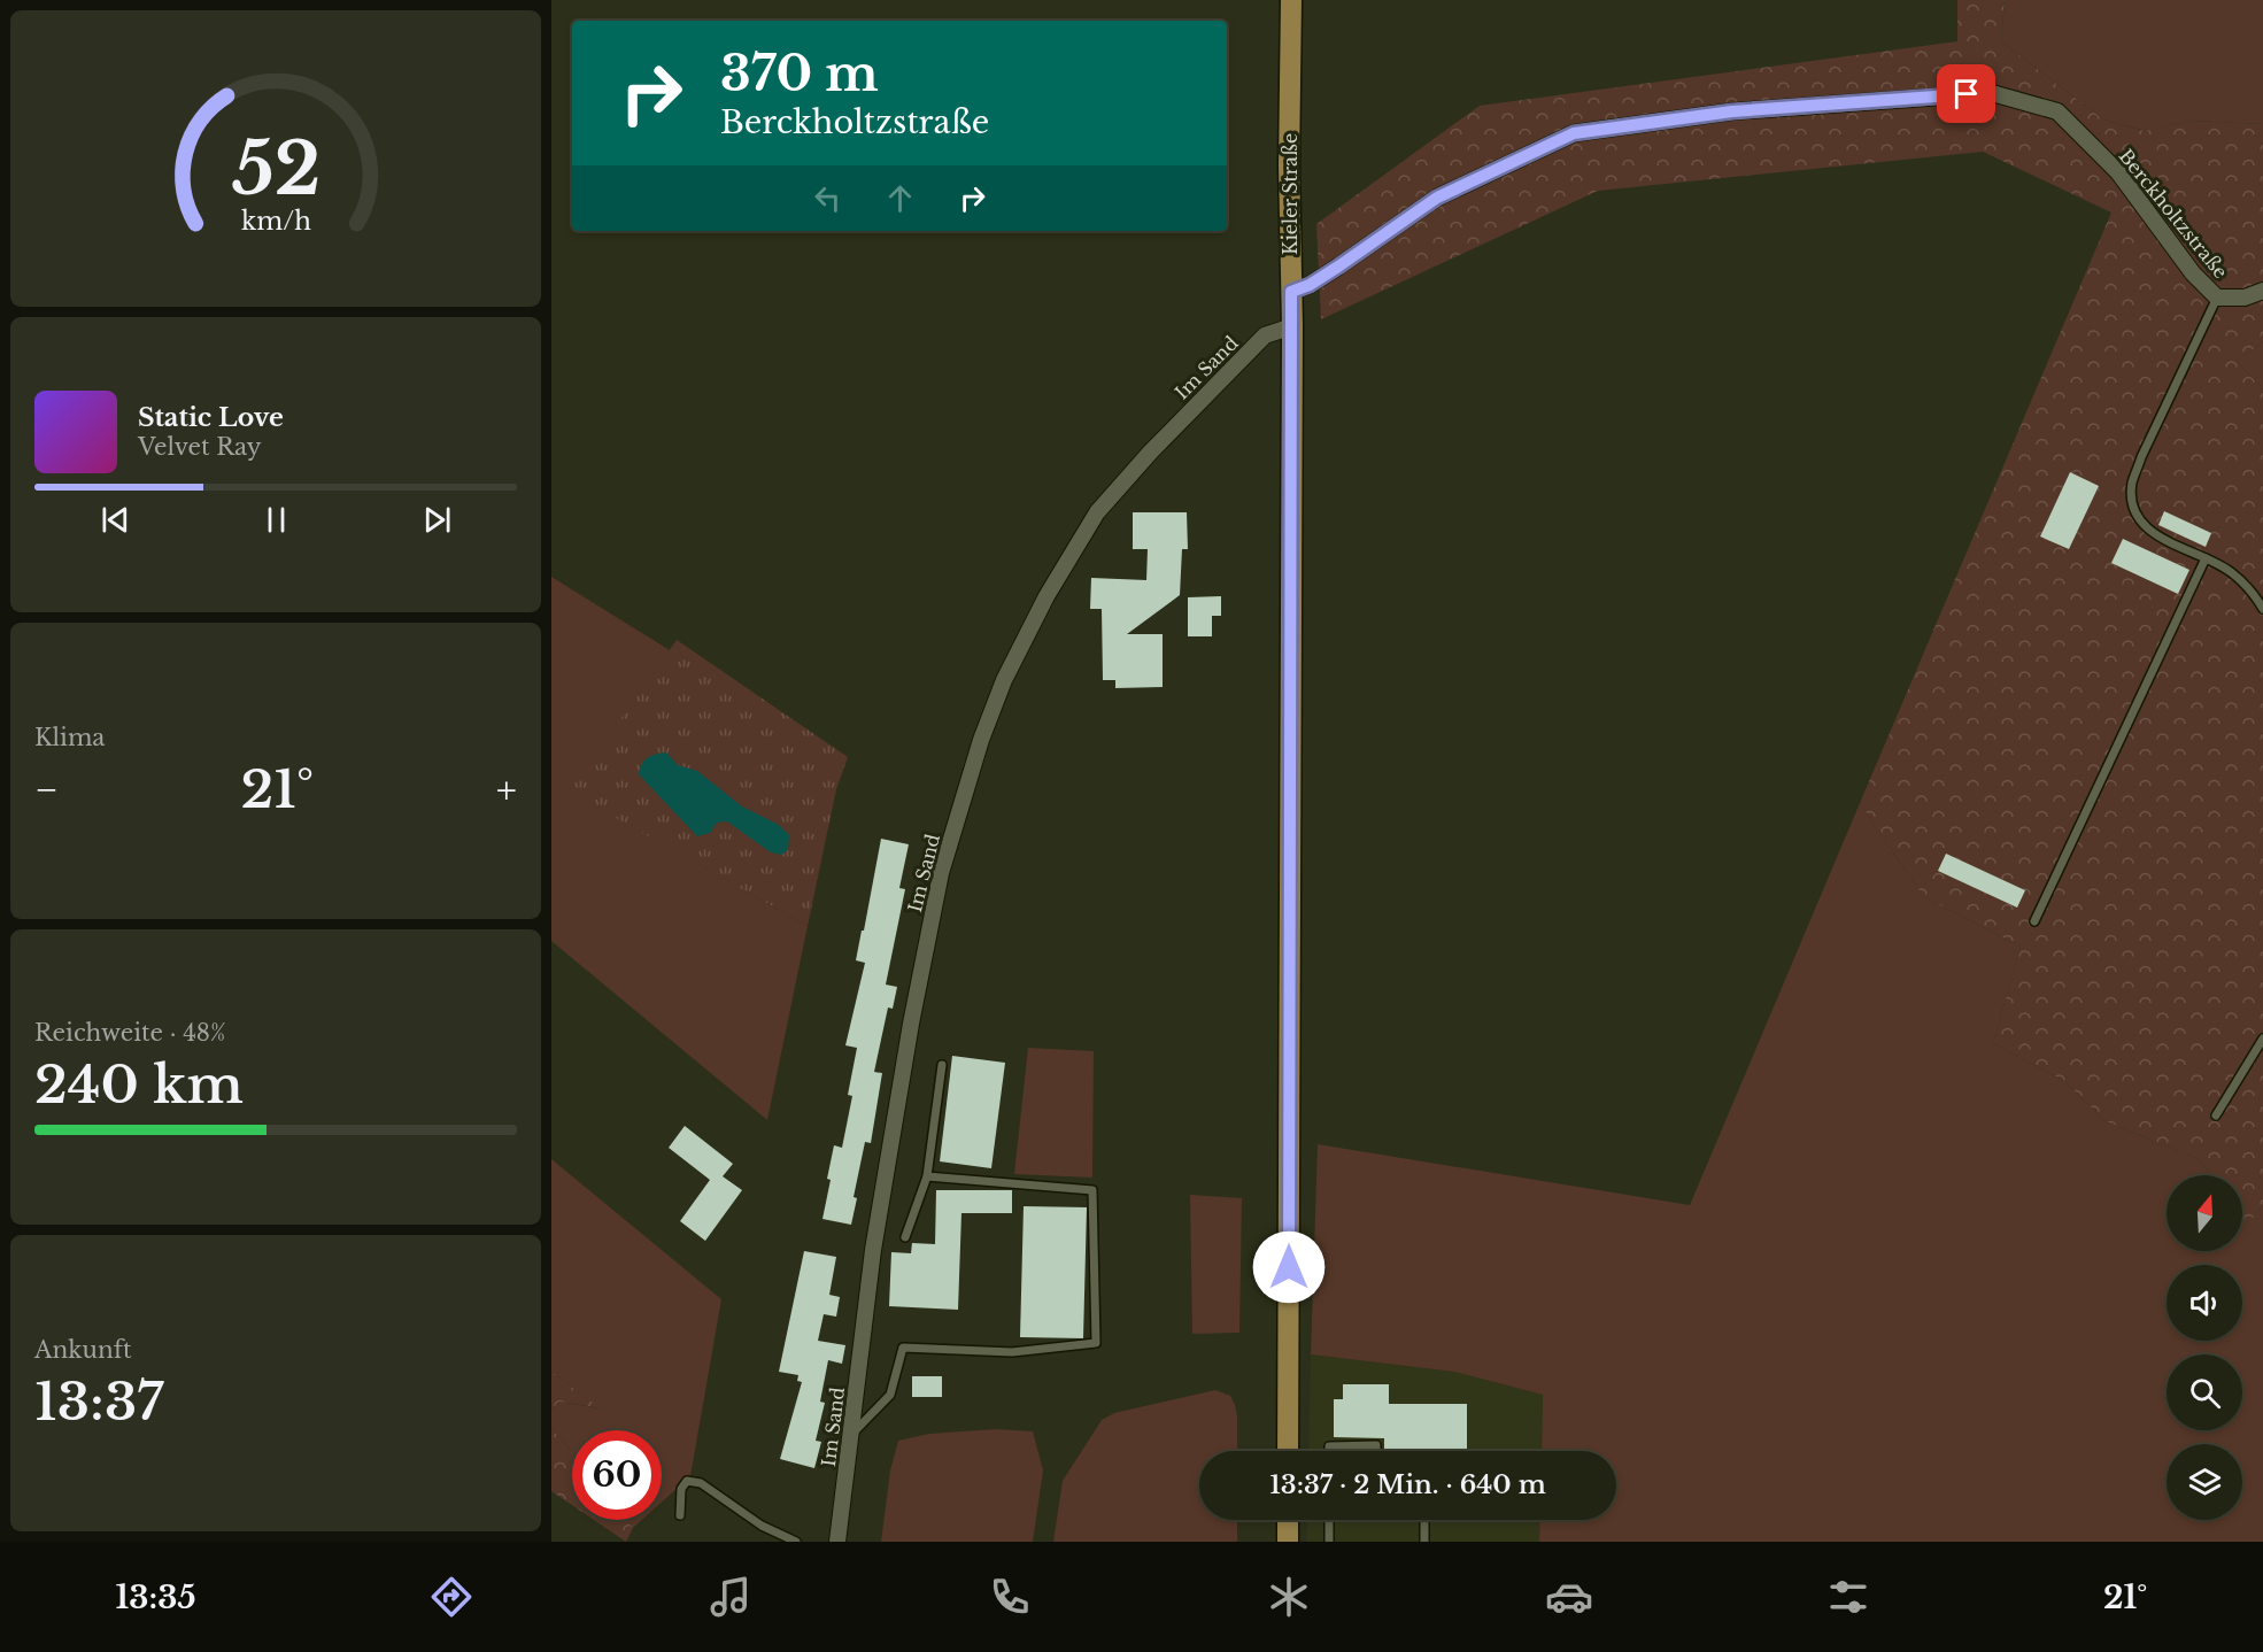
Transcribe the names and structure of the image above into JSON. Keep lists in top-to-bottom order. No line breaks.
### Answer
{"streets":{"main road":["Kieler Straße"],"street":["Berckholtzstraße","Im Sand"]},"crossings":[["Kieler Straße","Berckholtzstraße"],["Kieler Straße","Im Sand"]],"north":"top","page":{"turn":["370 m","Berckholtzstraße"],"song":["Static Love","Velvet Ray"],"tile":["Klima",["Reichweite · 48%","240 km"],["Ankunft","13:37"]],"heat":["−","21°","+"],"limit":"60","trip":"13:37 · 2 Min. · 640 m","tabs":["13:35","21°"],"gauge":["52","km/h"]}}
